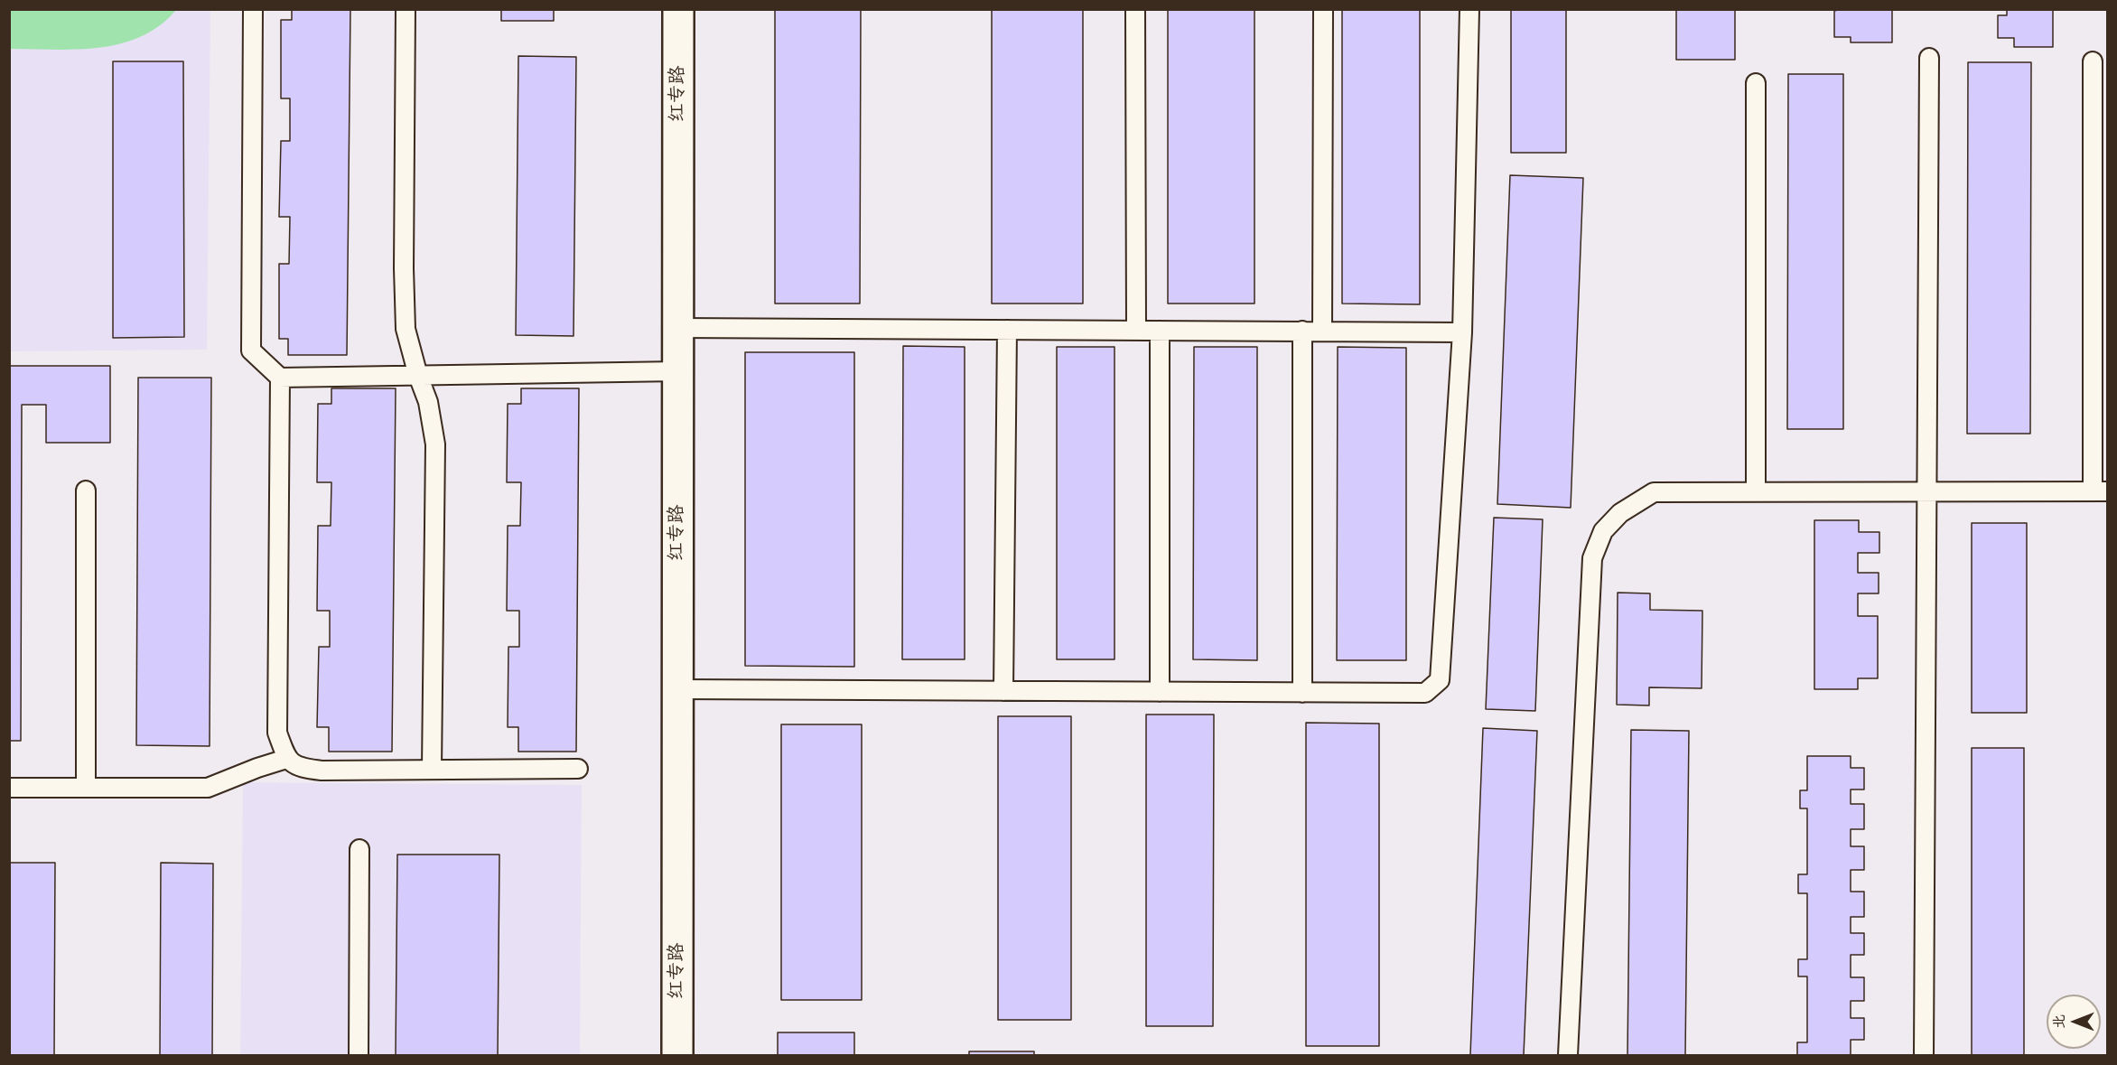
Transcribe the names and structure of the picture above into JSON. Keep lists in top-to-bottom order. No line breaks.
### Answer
{"streets":{"street":["红专路"]},"north":"left"}
